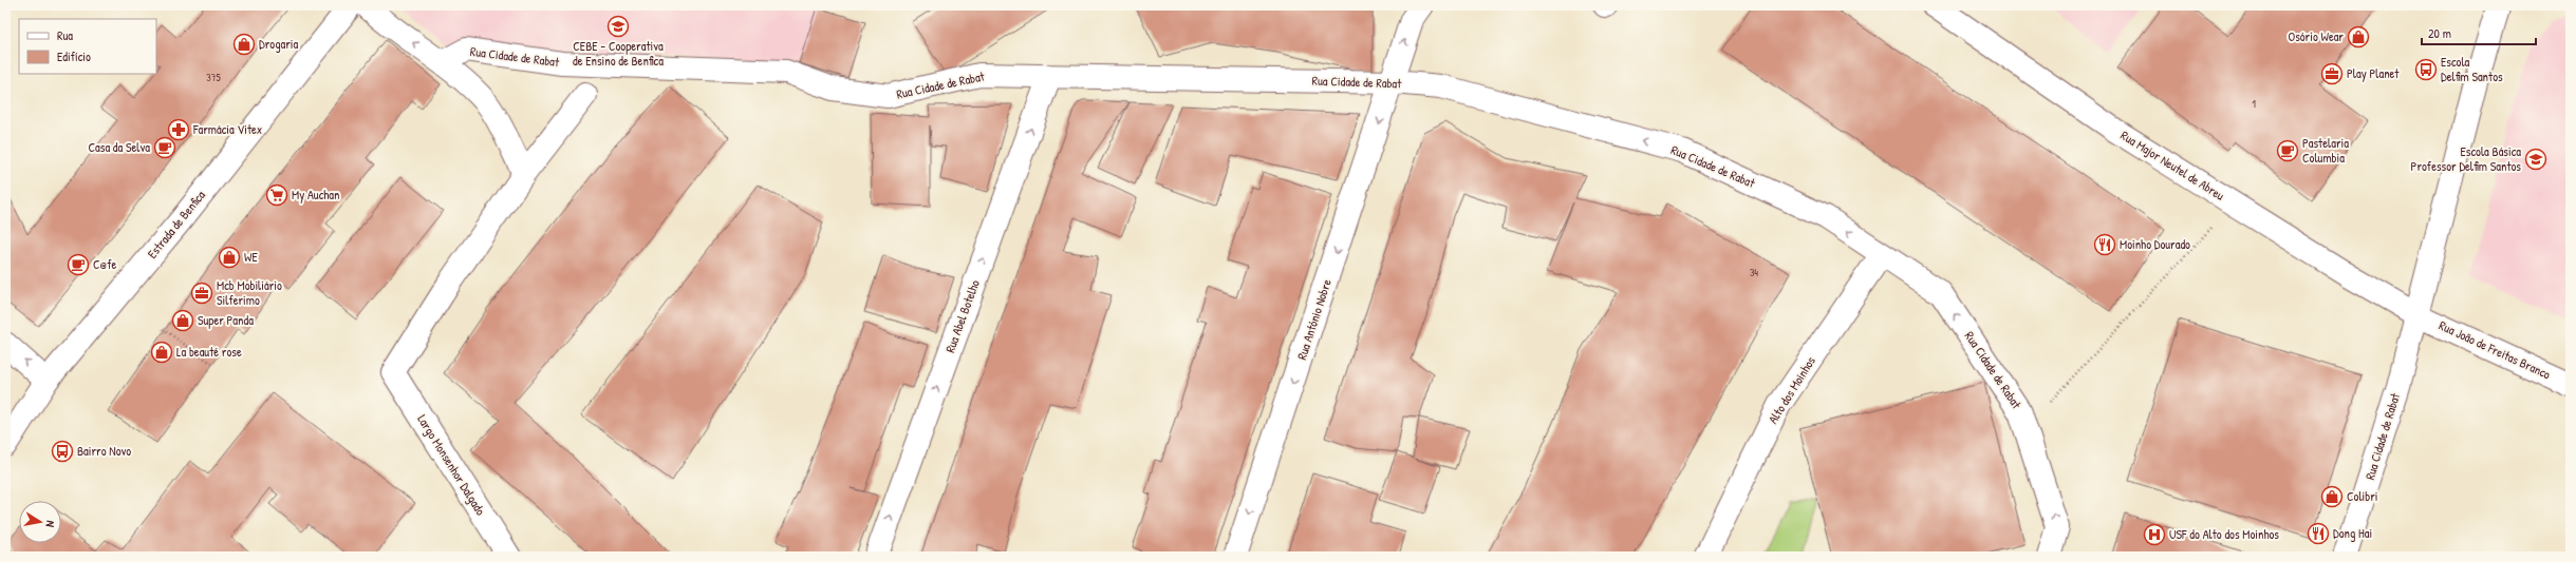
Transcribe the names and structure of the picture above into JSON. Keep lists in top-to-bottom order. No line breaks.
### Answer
{"streets":{"street":["Rua Cidade de Rabat","Rua Major Neutel de Abreu","Estrada de Benfica","Rua Abel Botelho","Rua António Nobre","Rua João de Freitas Branco","Alto dos Moinhos","Largo Monsenhor Dalgado"]},"crossings":[["Rua Cidade de Rabat","Rua Major Neutel de Abreu"],["Rua Cidade de Rabat","Rua Abel Botelho"],["Rua Cidade de Rabat","Rua António Nobre"],["Rua Cidade de Rabat","Rua João de Freitas Branco"],["Rua Cidade de Rabat","Alto dos Moinhos"],["Rua Major Neutel de Abreu","Rua João de Freitas Branco"]],"one_way":["Rua Abel Botelho"],"places":{"school or university":["CEBE - Cooperativa de Ensino de Benfica","Escola Básica Professor Delfim Santos"],"shop":["Osório Wear","Drogaria","WE","Super Panda","La beauté rose","Colibri"],"bus stop":["Escola Delfim Santos","Bairro Novo"],"office":["Play Planet","Mcb Mobiliário Silferimo"],"pharmacy":["Farmácia Vitex"],"cafe":["Casa da Selva","Pastelaria Columbia","C@fe"],"supermarket":["My Auchan"],"restaurant":["Moinho Dourado","Dong Hai"],"hospital":["USF do Alto dos Moinhos"]},"house_numbers":["375","1","34"],"legend":["Rua","Edifício"],"scale_bar":"20 m","north":"right"}
